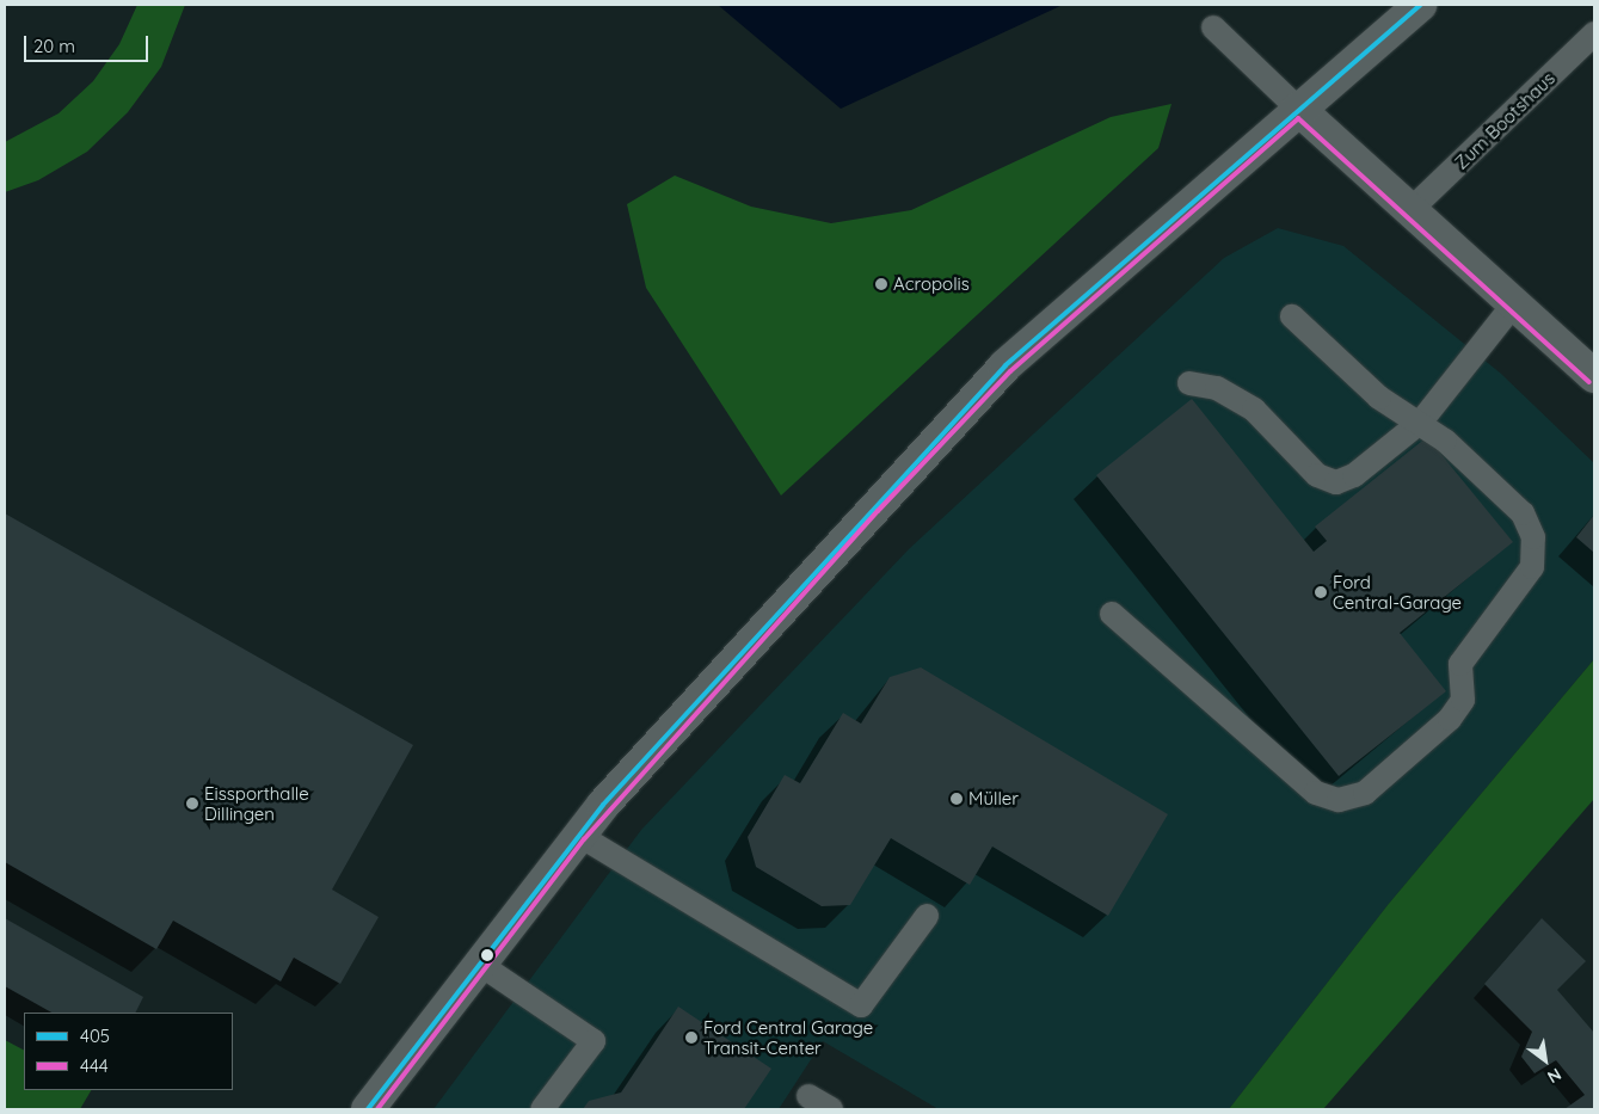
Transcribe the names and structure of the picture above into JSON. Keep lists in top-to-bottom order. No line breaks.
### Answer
{"streets":{"lane":["Zum Bootshaus"]},"places":["Acropolis","Ford Central-Garage","Müller","Eissporthalle Dillingen","Ford Central Garage Transit-Center"],"lines":["transit line 405","transit line 444"],"legend":["405","444"],"scale_bar":"20 m","north":"bottom right"}
